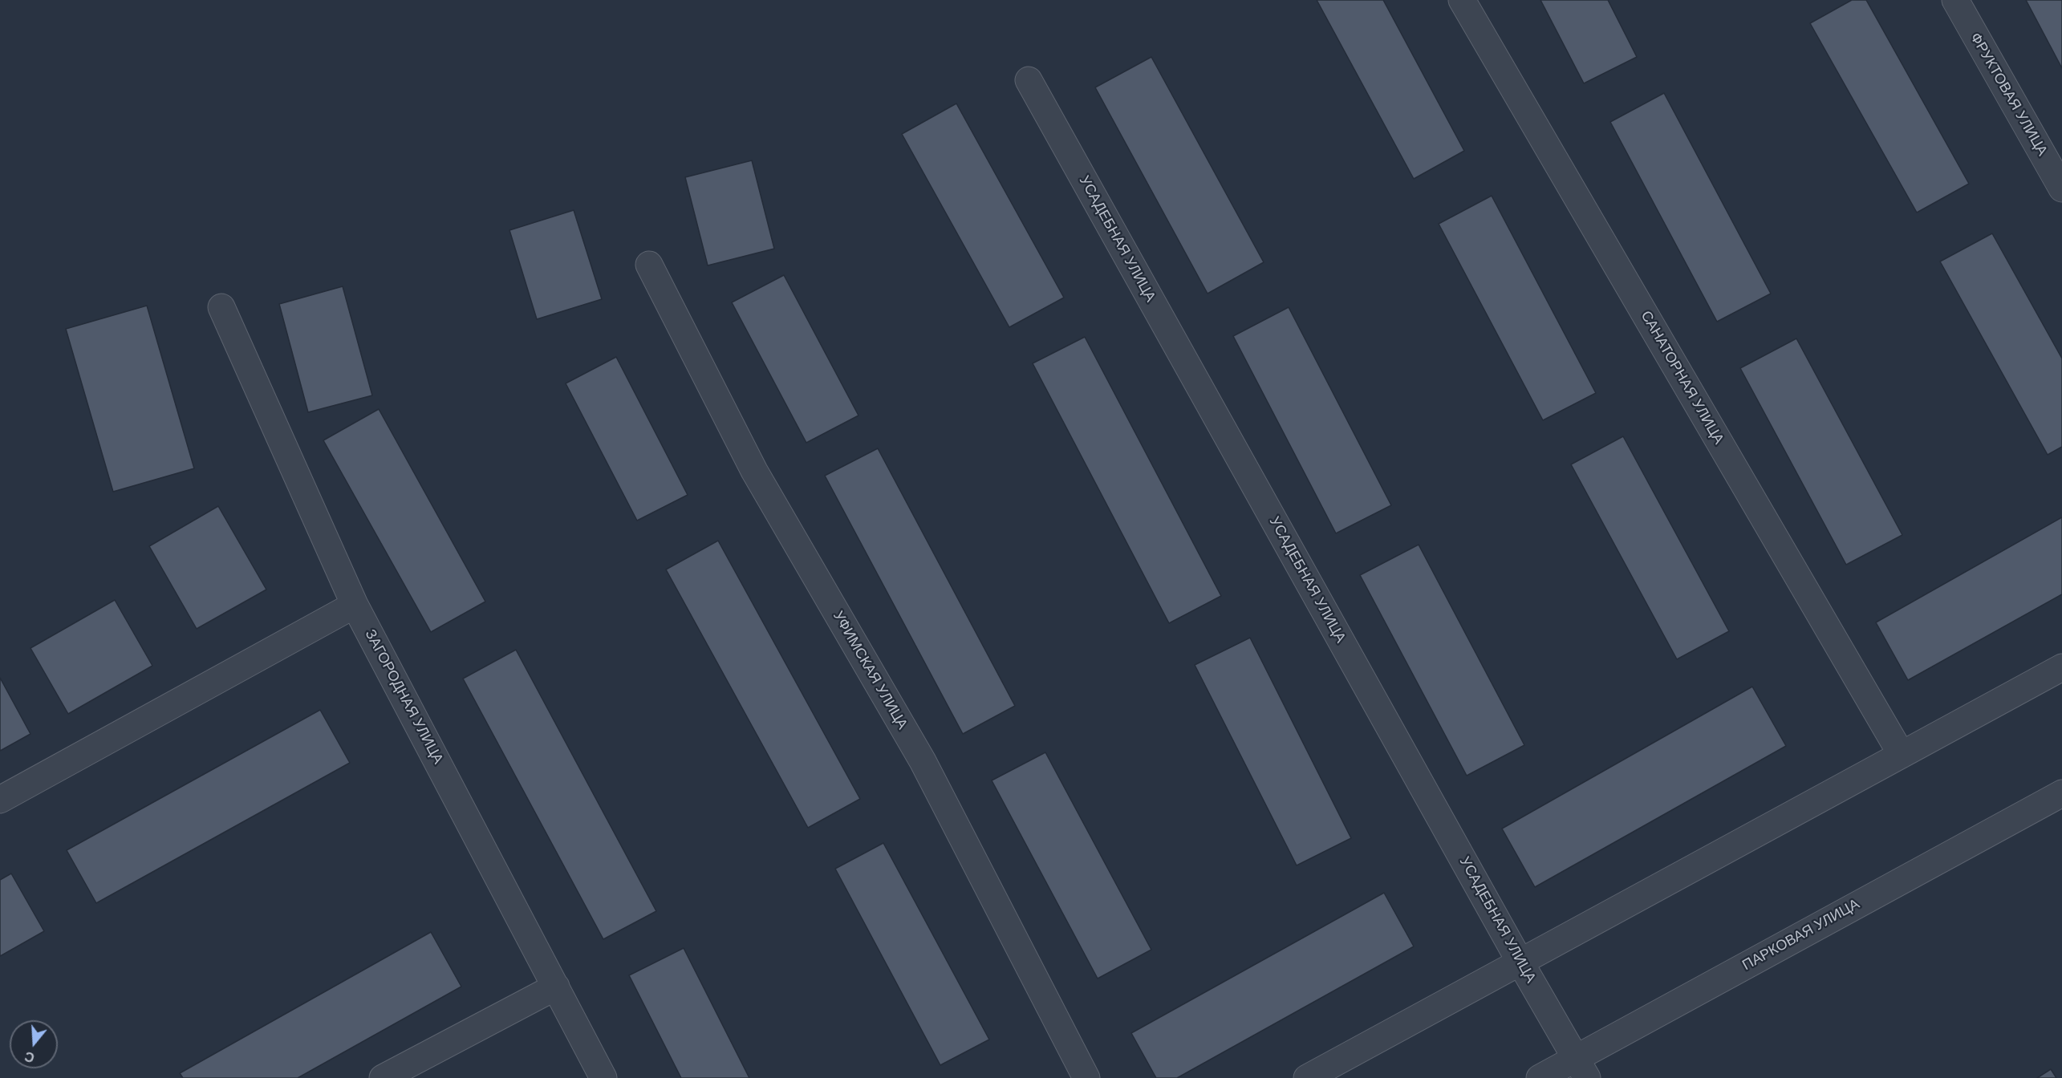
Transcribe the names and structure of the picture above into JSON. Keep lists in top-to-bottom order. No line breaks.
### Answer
{"streets":{"street":["ФРУКТОВАЯ УЛИЦА","УСАДЕБНАЯ УЛИЦА","САНАТОРНАЯ УЛИЦА","УФИМСКАЯ УЛИЦА","ЗАГОРОДНАЯ УЛИЦА","ПАРКОВАЯ УЛИЦА"]},"crossings":[["УСАДЕБНАЯ УЛИЦА","ПАРКОВАЯ УЛИЦА"]],"north":"bottom"}
